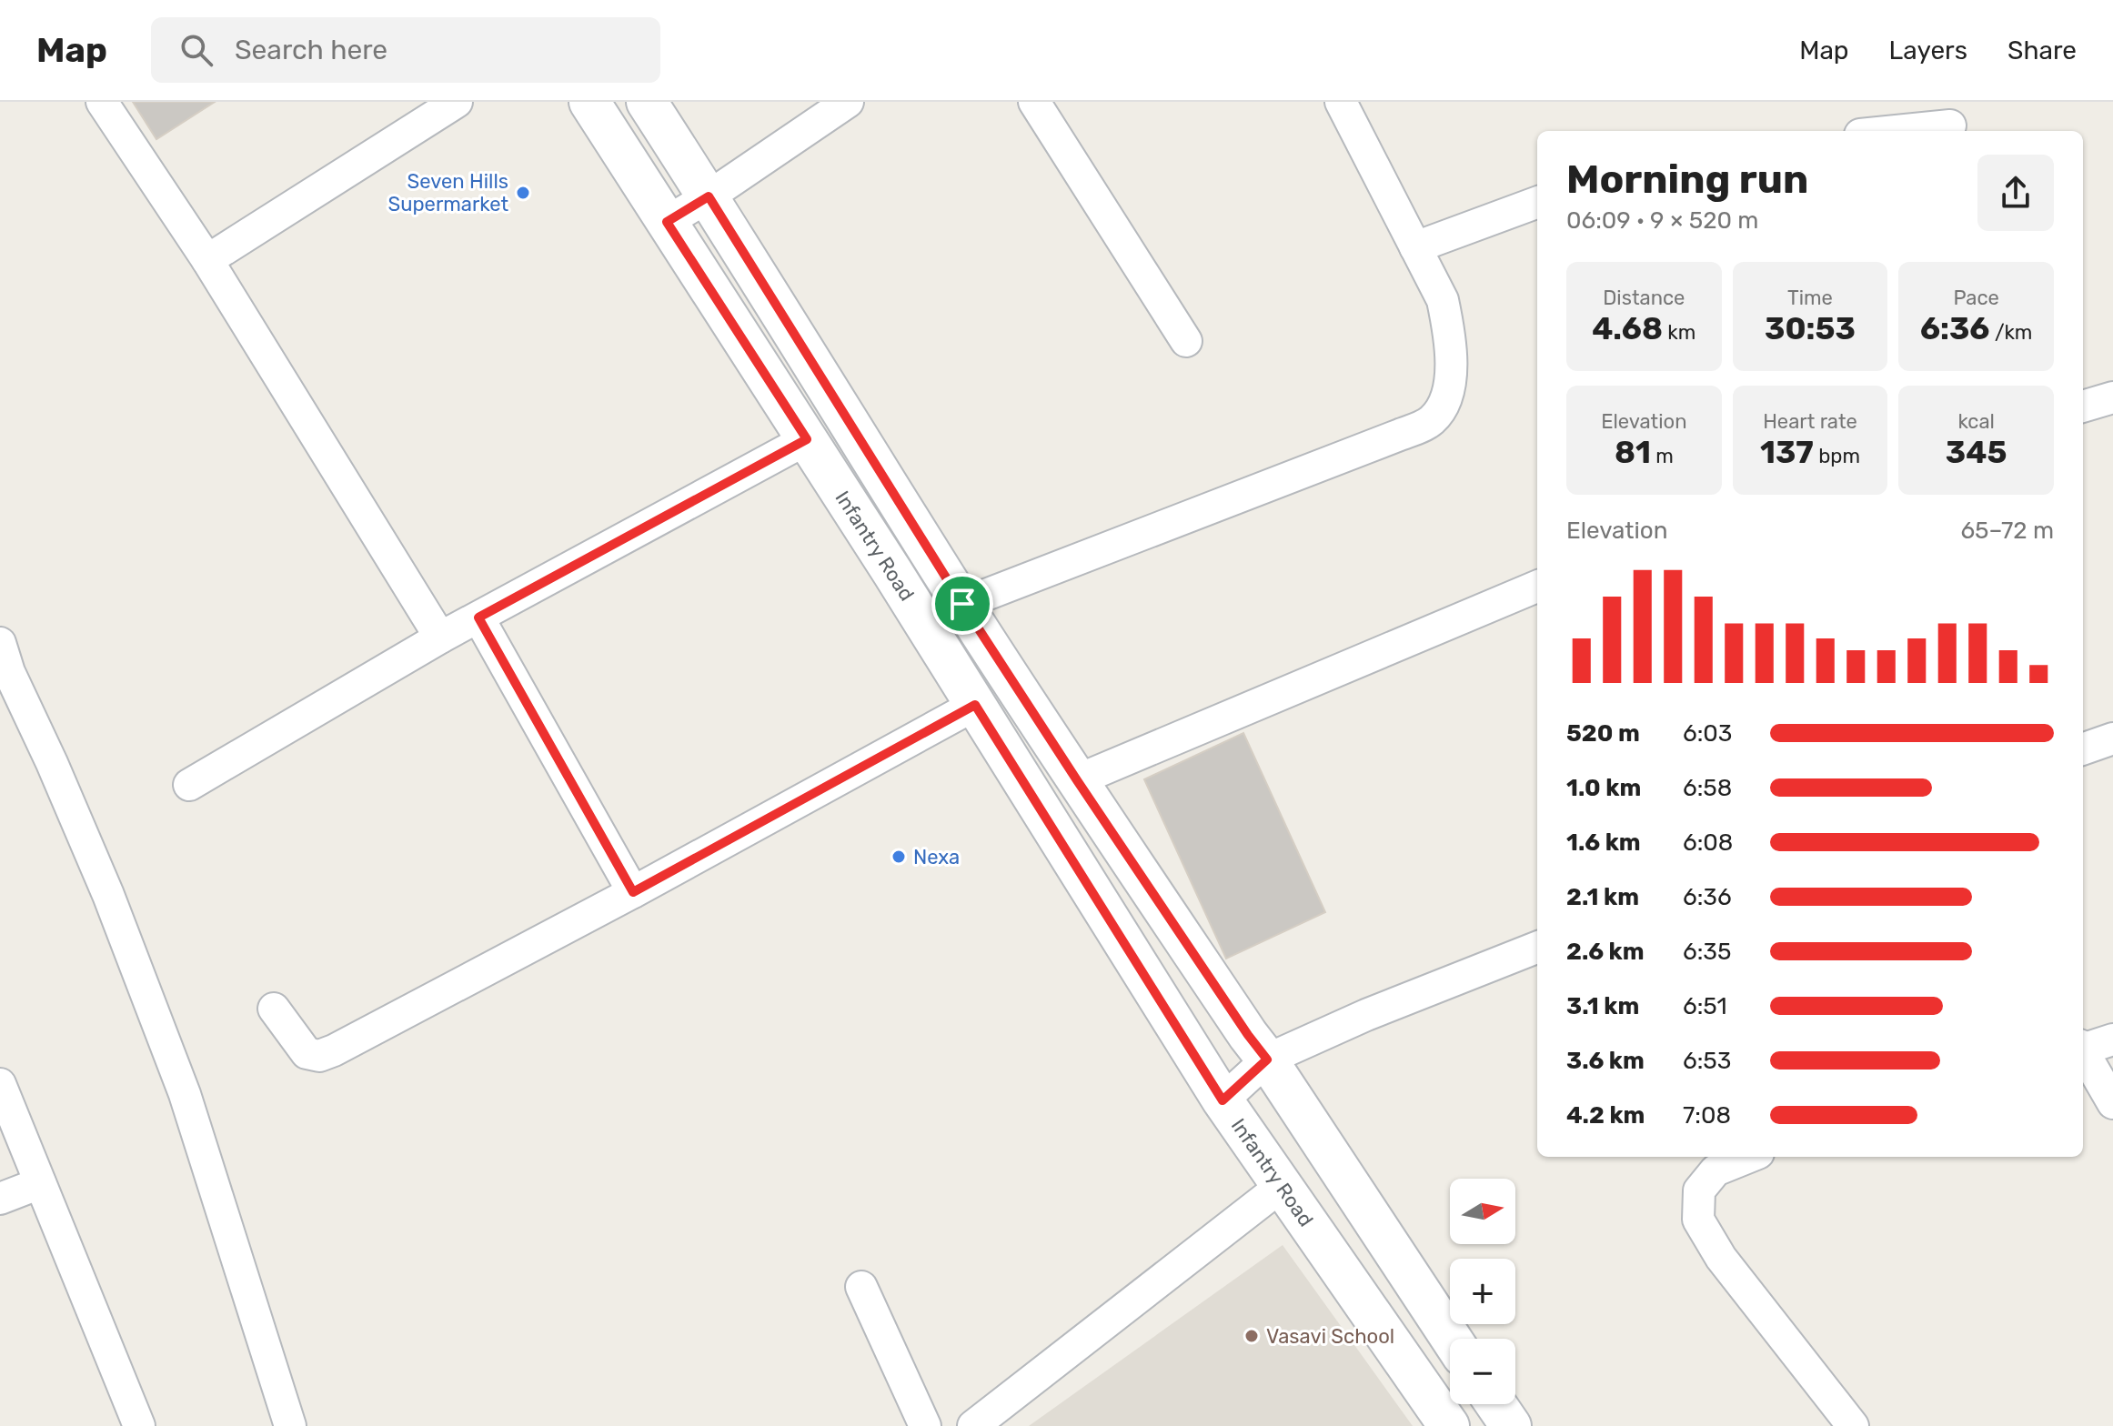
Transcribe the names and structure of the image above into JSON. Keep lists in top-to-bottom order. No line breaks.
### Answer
{"streets":{"street":["Infantry Road"]},"places":["Seven Hills Supermarket","Nexa","Vasavi School"],"north":"right","page":{"header":"Map","search":"Search here","nav":["Map","Layers","Share"],"heading":["Morning run","06:09 · 9 × 520 m"],"stats":[["Distance","4.68 km"],["Time","30:53"],["Pace","6:36 /km"],["Elevation","81 m"],["Heart rate","137 bpm"],["kcal","345"]],"chart":["Elevation","65–72 m"],"list":[{"name":"520 m","note":"6:03"},{"name":"1.0 km","note":"6:58"},{"name":"1.6 km","note":"6:08"},{"name":"2.1 km","note":"6:36"},{"name":"2.6 km","note":"6:35"},{"name":"3.1 km","note":"6:51"},{"name":"3.6 km","note":"6:53"},{"name":"4.2 km","note":"7:08"}],"map_buttons":["+","−"]}}
